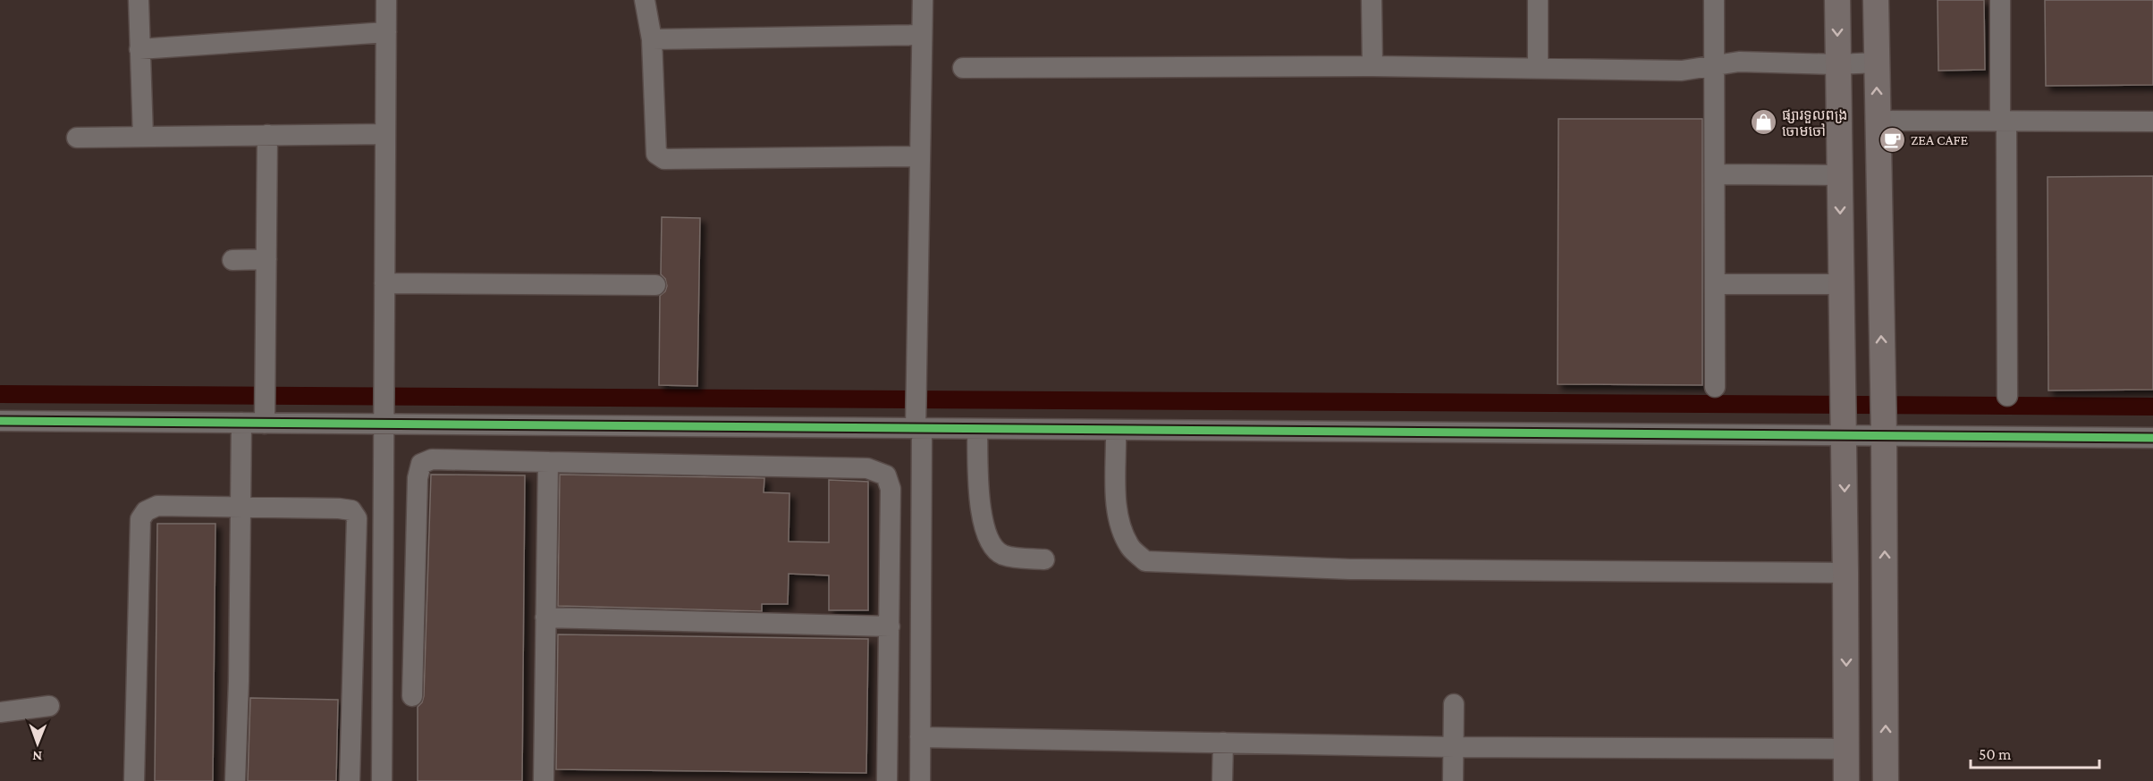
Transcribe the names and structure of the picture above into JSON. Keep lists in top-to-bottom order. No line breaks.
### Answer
{"places":{"shop":["ផ្សារទួលពង្រ ចោមចៅ"],"cafe":["ZEA CAFE"]},"scale_bar":"50 m","north":"bottom"}
